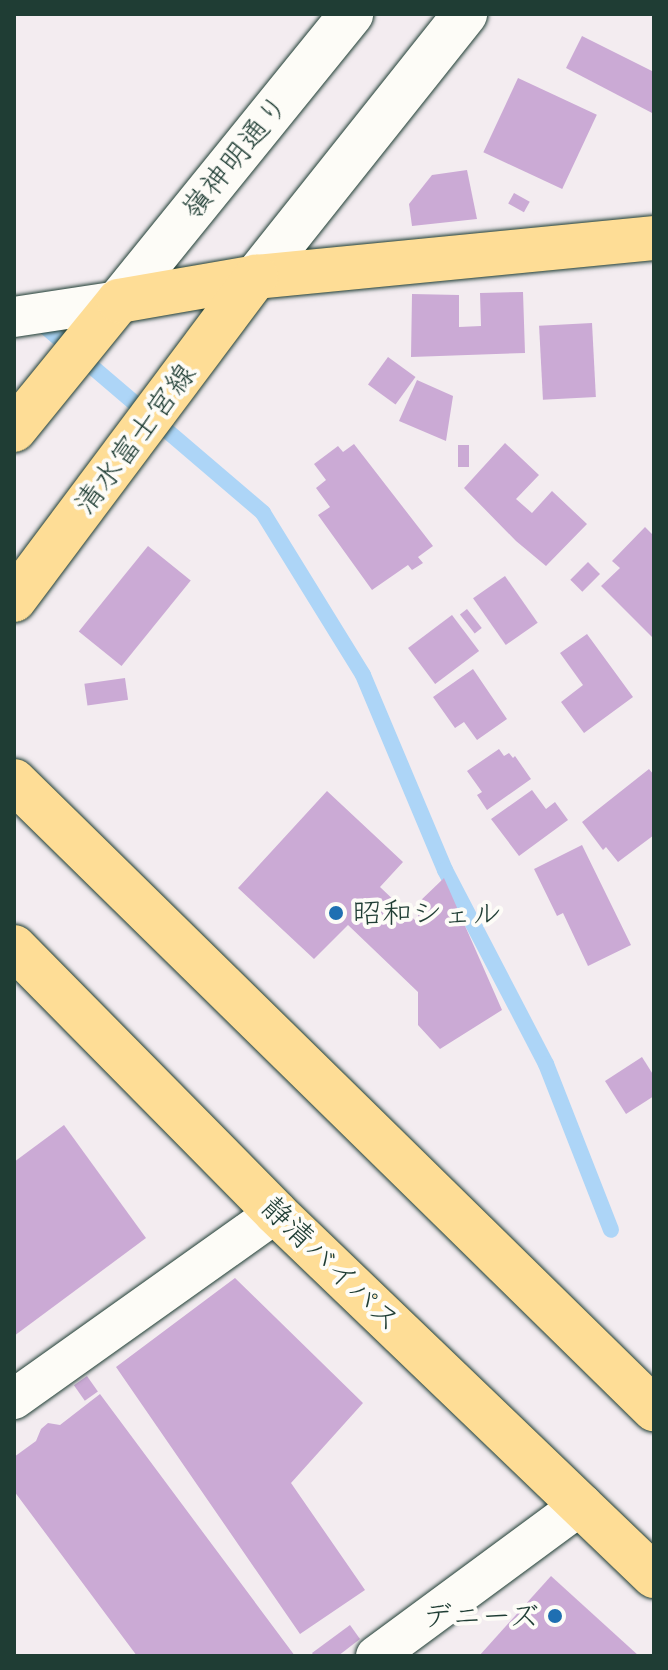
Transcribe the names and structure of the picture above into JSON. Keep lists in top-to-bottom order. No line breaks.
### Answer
{"streets":{"main road":["嶺神明通り","清水富士宮線","静清バイパス"]},"places":["昭和シェル","デニーズ"]}
